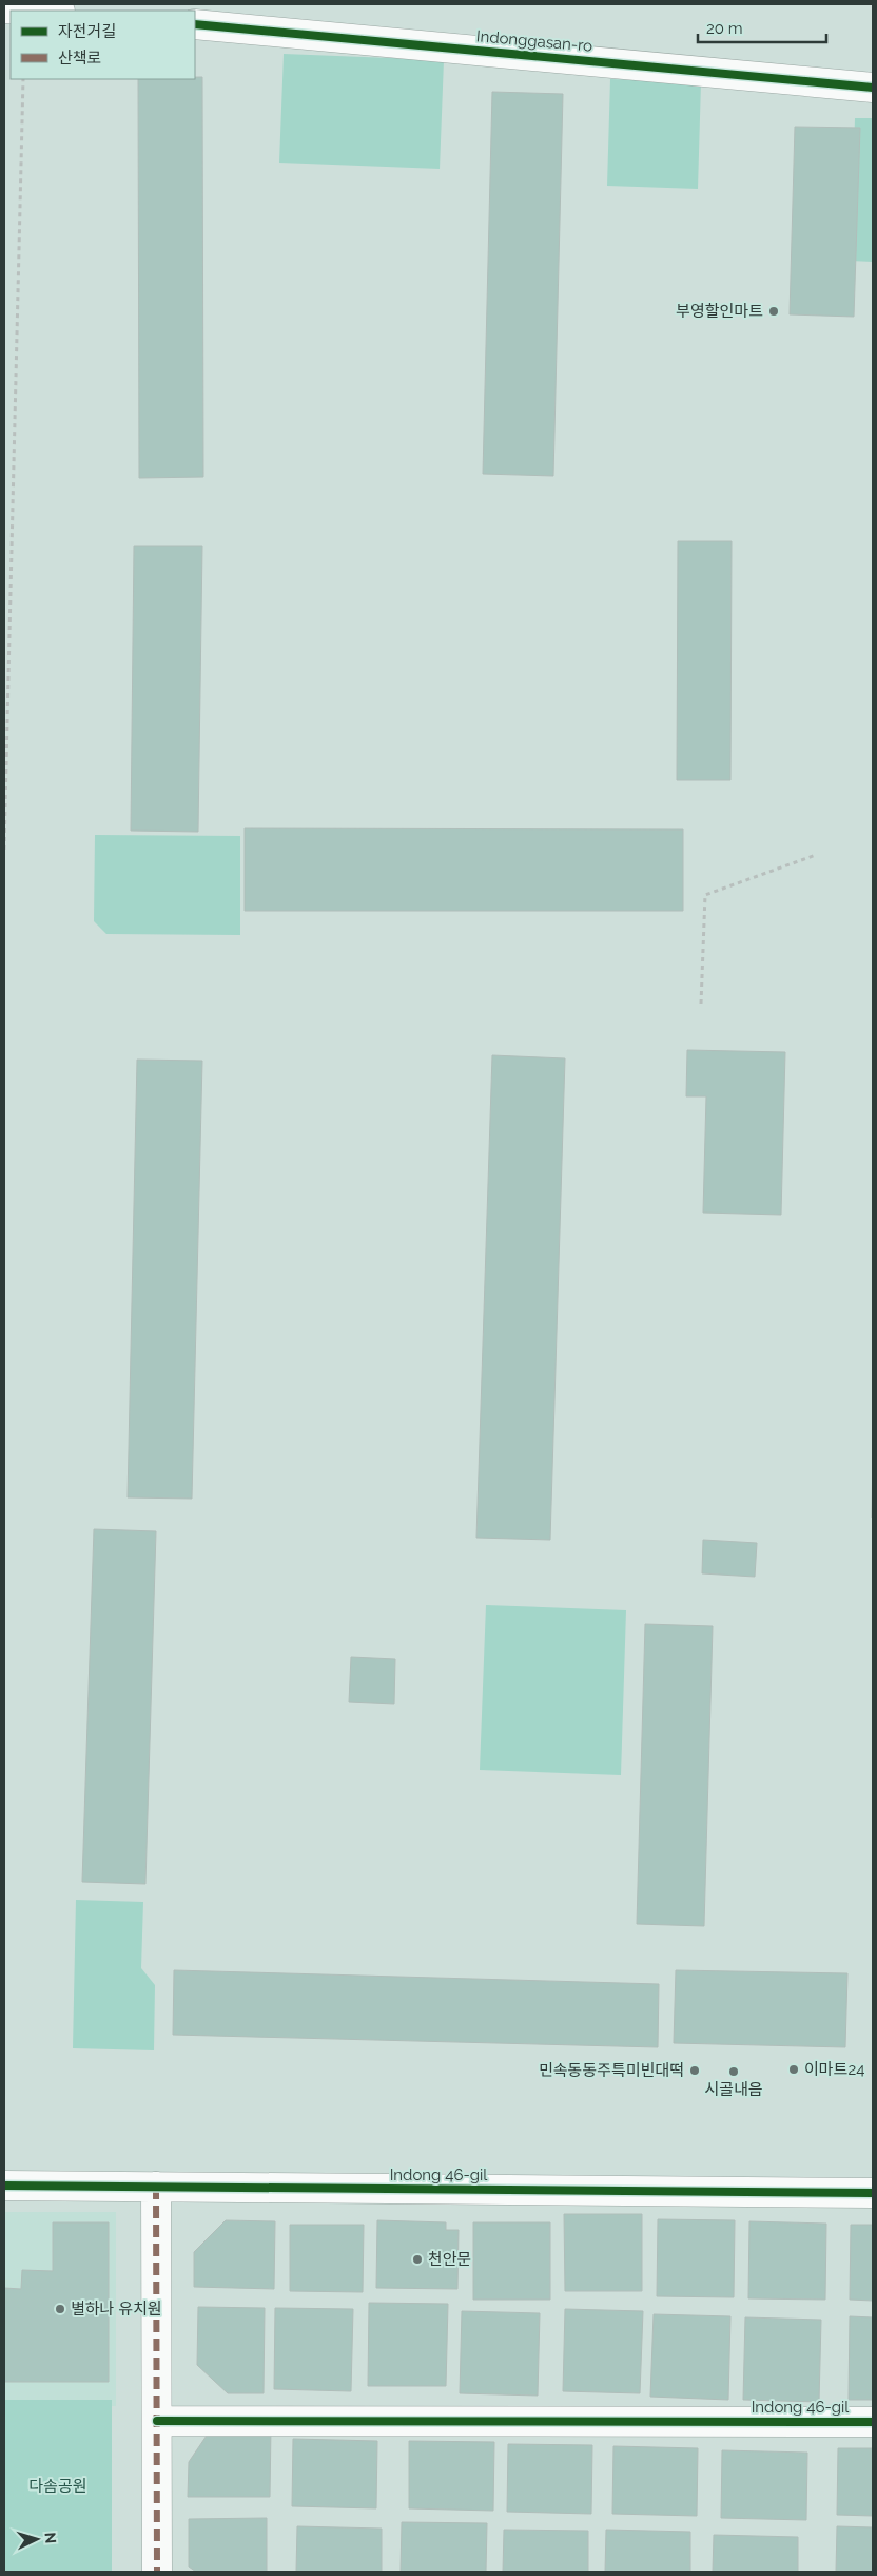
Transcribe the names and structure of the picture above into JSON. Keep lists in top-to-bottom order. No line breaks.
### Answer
{"streets":{"street":["Indonggasan-ro","Indong 46-gil"]},"parks":["다솜공원"],"places":["부영할인마트","이마트24","민속동동주특미빈대떡","시골내음","천안문","별하나 유치원"],"legend":["자전거길","산책로"],"scale_bar":"20 m","north":"right"}
